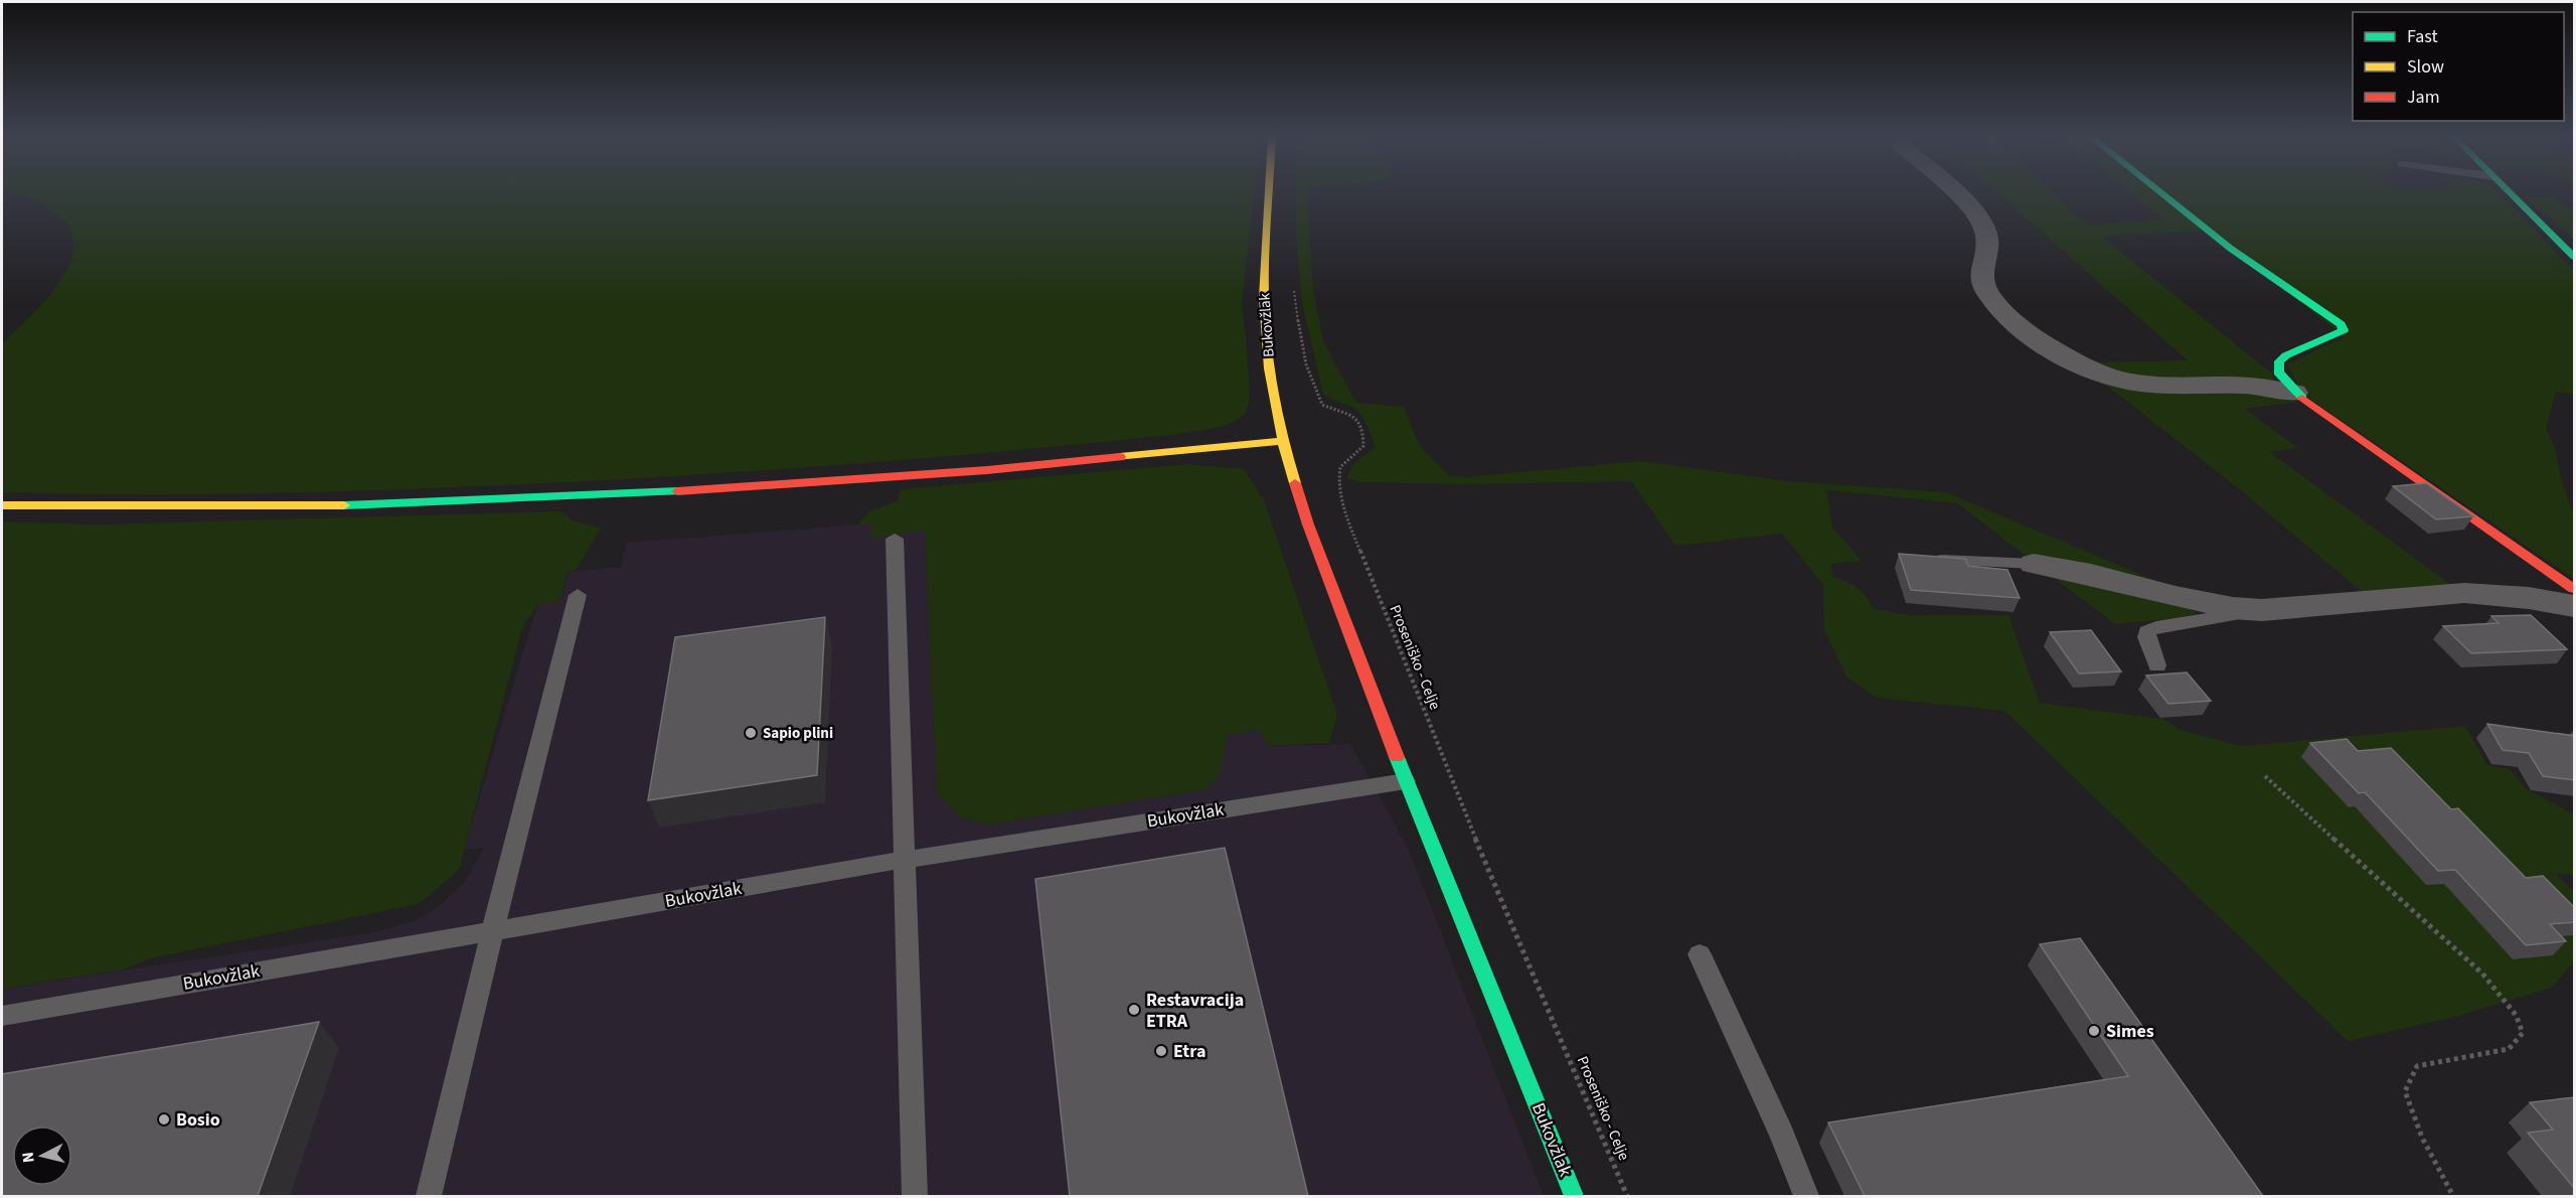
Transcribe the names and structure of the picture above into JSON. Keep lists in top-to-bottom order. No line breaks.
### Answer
{"streets":{"street":["Bukovžlak"],"path":["Proseniško - Celje"]},"places":["Sapio plini","Restavracija ETRA","Simes","Etra","Bosio"],"legend":["Fast","Slow","Jam"],"north":"left"}
